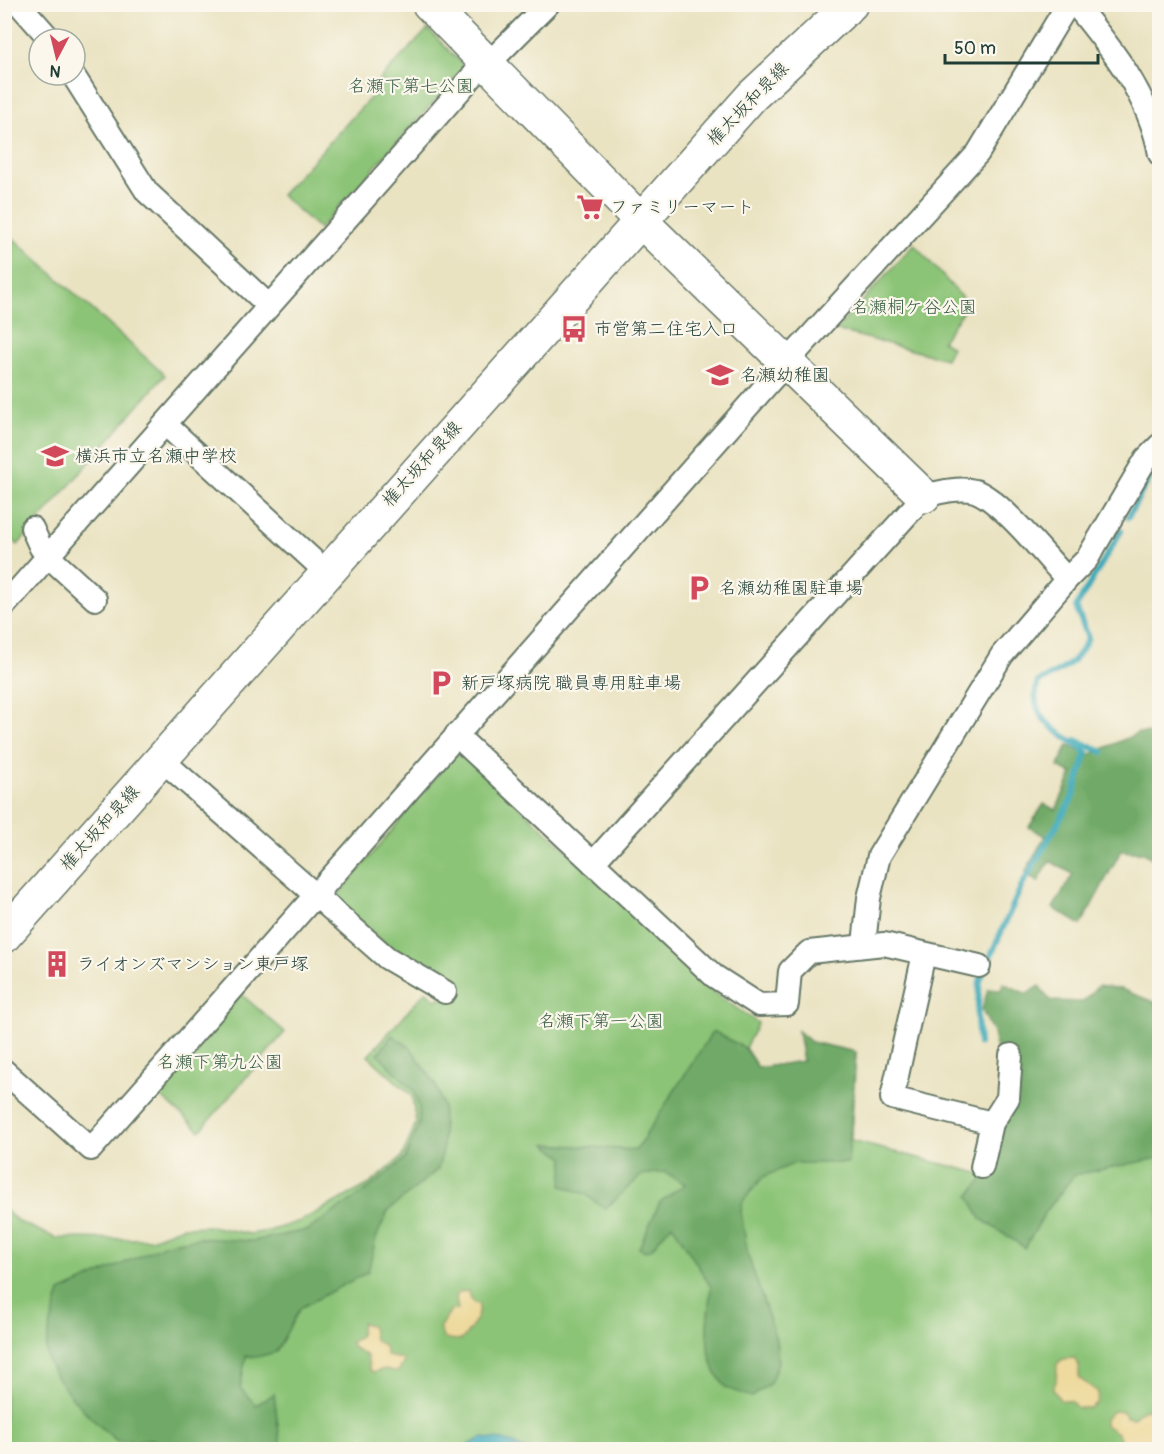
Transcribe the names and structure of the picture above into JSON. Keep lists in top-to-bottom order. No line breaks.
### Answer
{"streets":{"street":["権太坂和泉線"]},"parks":["名瀬下第七公園","名瀬桐ケ谷公園","名瀬下第一公園","名瀬下第九公園"],"places":{"supermarket":["ファミリーマート"],"bus stop":["市営第二住宅入口"],"school or university":["名瀬幼稚園","横浜市立名瀬中学校"],"parking":["名瀬幼稚園駐車場","新戸塚病院 職員専用駐車場"],"building":["ライオンズマンション東戸塚"]},"scale_bar":"50 m","north":"bottom"}
